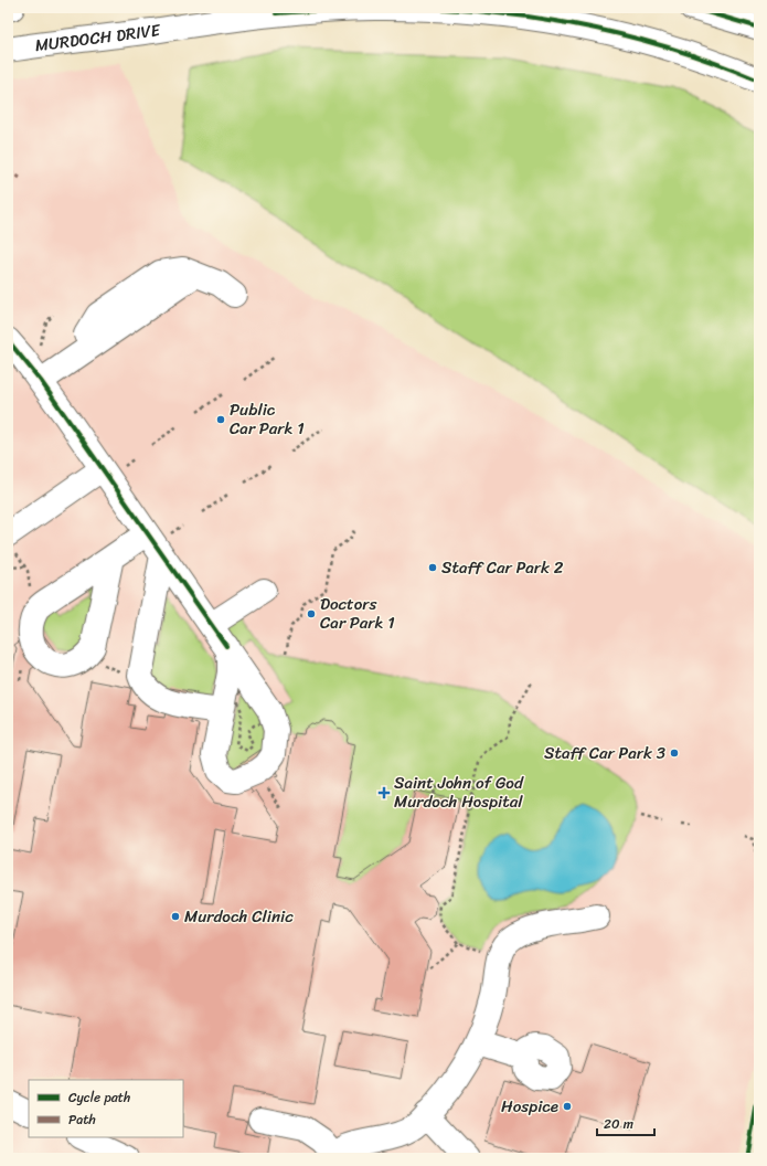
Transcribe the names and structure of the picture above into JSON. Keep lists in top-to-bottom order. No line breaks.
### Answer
{"streets":{"main road":["MURDOCH DRIVE"]},"places":{"other":["Public Car Park 1","Staff Car Park 2","Doctors Car Park 1","Staff Car Park 3","Murdoch Clinic","Hospice"],"health":["Saint John of God Murdoch Hospital"]},"legend":["Cycle path","Path"],"scale_bar":"20 m"}
